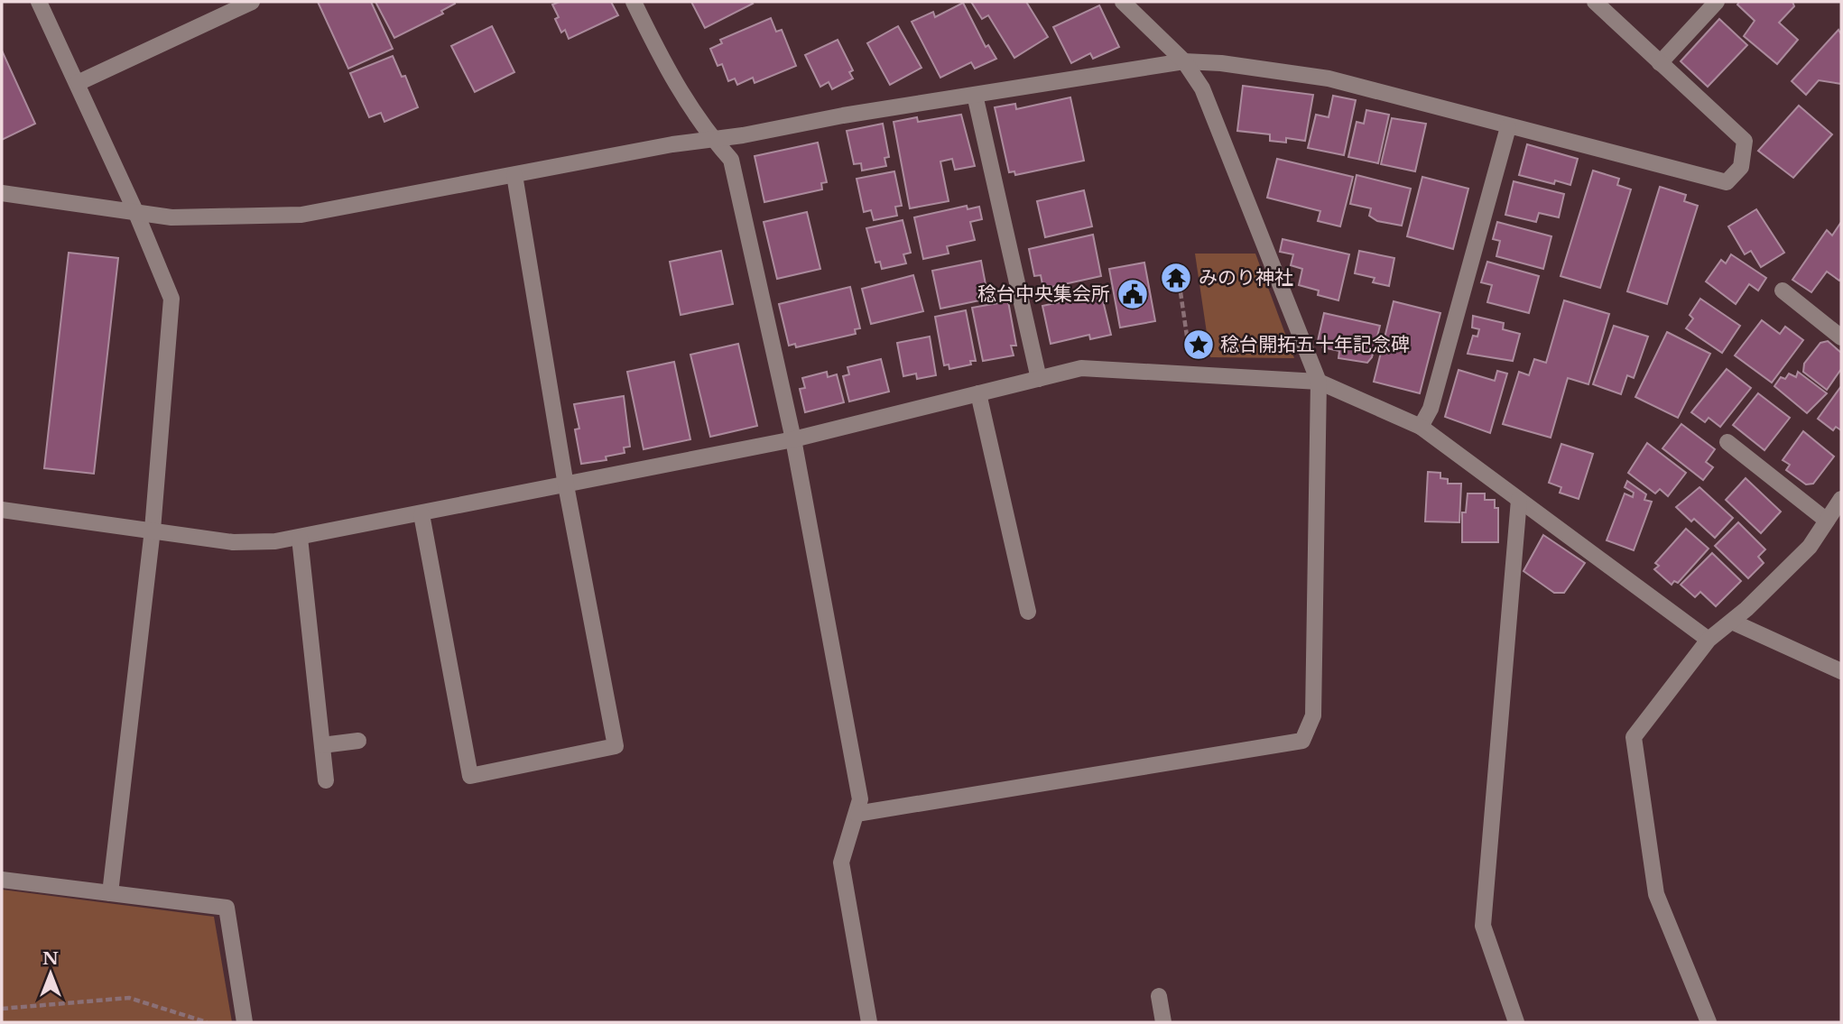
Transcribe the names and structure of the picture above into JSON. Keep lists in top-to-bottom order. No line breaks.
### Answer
{"places":{"temple":["みのり神社"],"public building":["稔台中央集会所"],"place":["稔台開拓五十年記念碑"]},"north":"top"}
